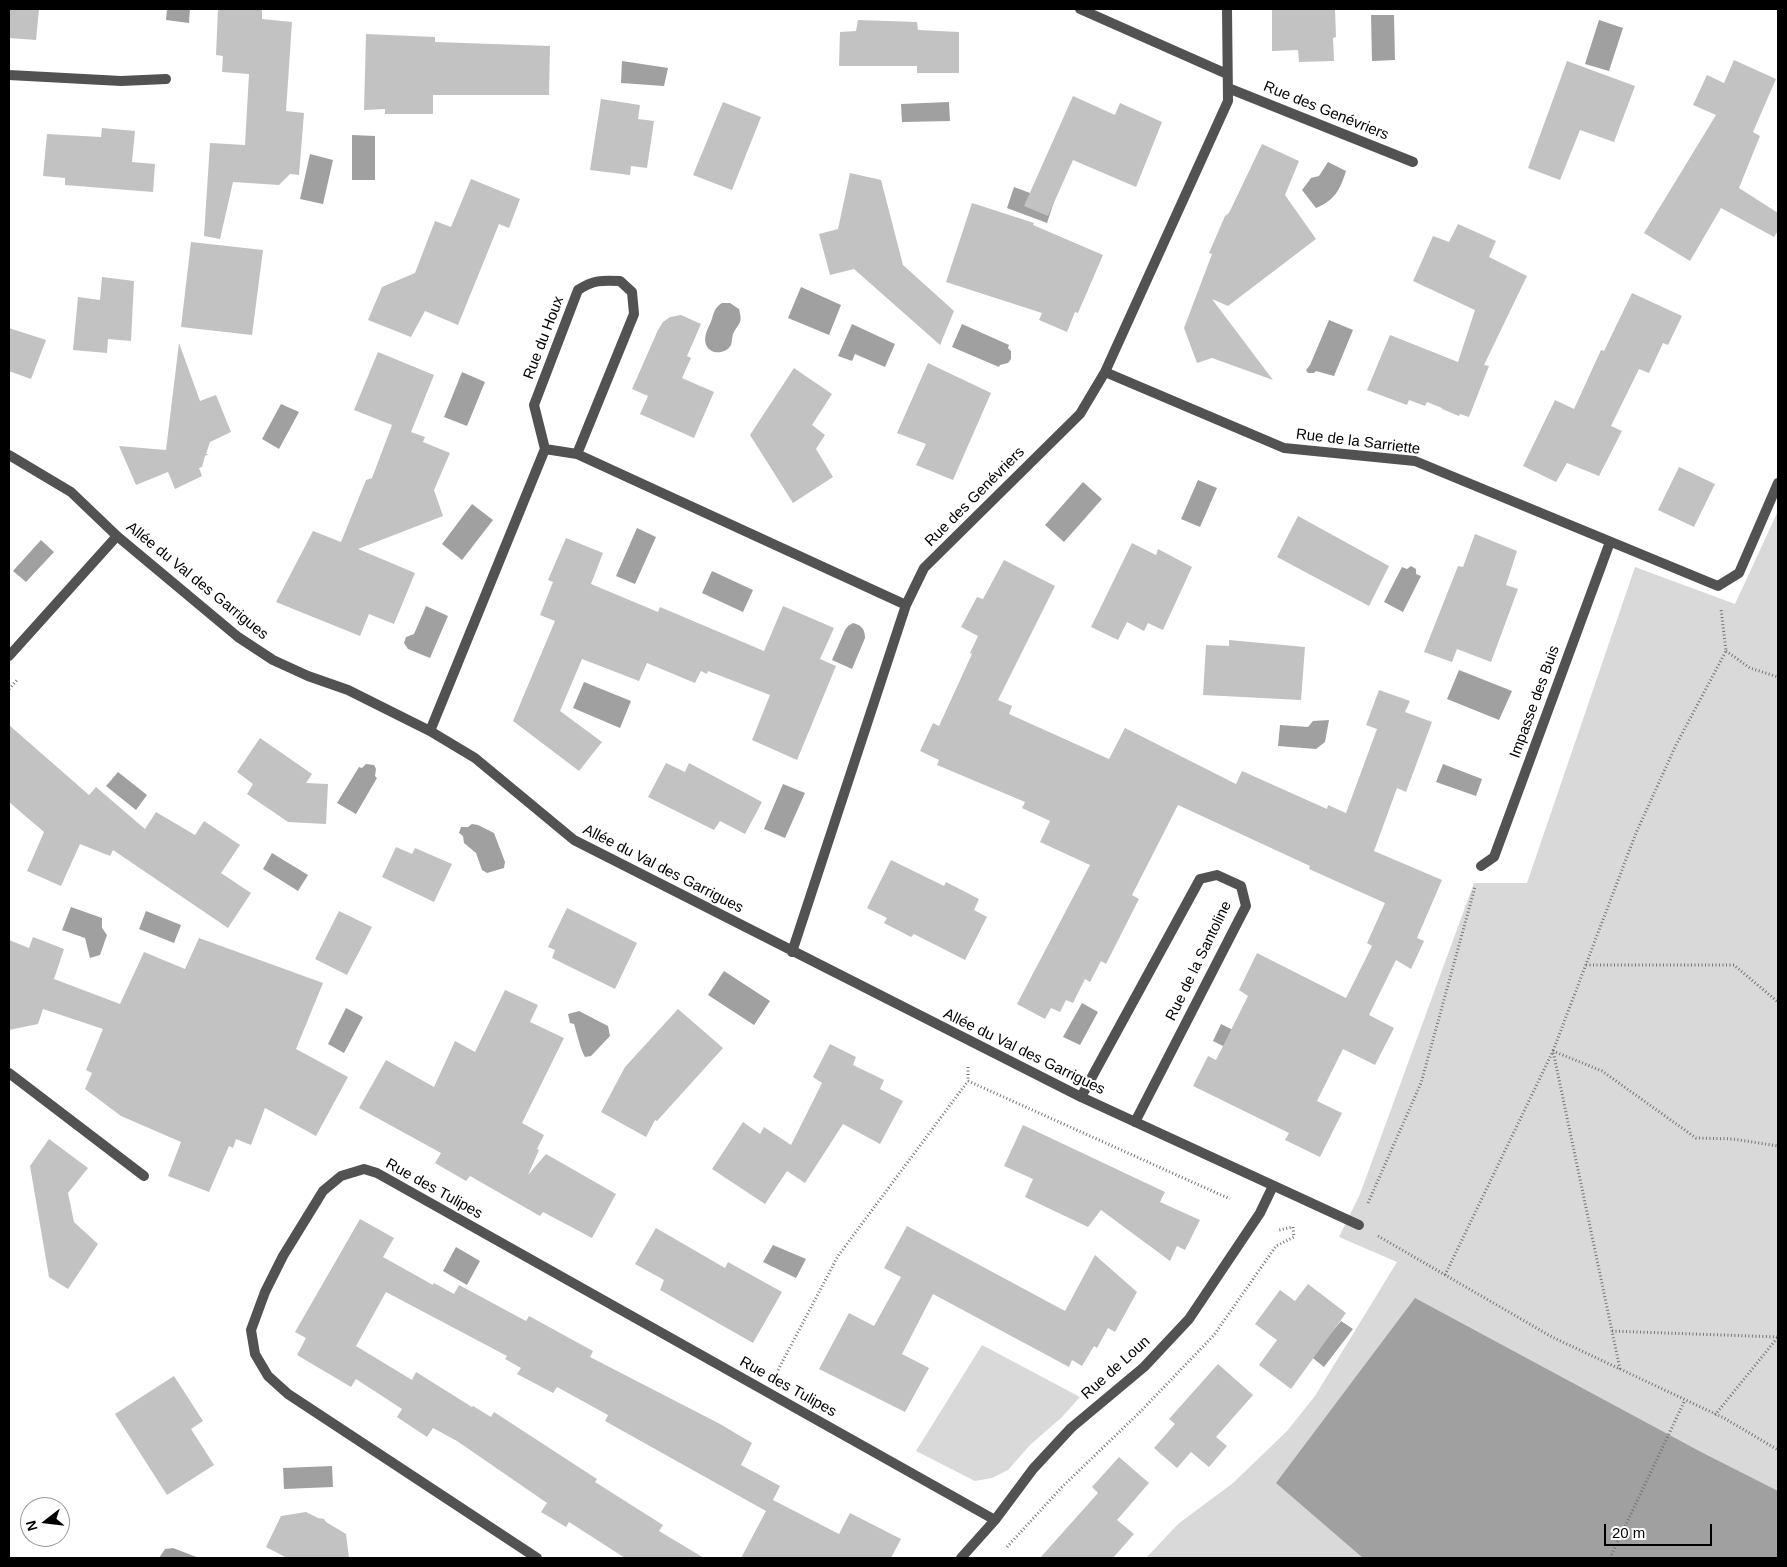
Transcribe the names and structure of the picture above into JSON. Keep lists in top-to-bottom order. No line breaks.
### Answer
{"streets":{"street":["Rue des Genévriers","Rue du Houx","Rue de la Sarriette","Allée du Val des Garrigues","Impasse des Buis","Rue de la Santoline","Rue des Tulipes","Rue de Loun"]},"crossings":[["Rue des Genévriers","Rue de la Sarriette"],["Rue des Genévriers","Allée du Val des Garrigues"],["Rue de la Sarriette","Impasse des Buis"],["Allée du Val des Garrigues","Rue de la Santoline"],["Allée du Val des Garrigues","Rue de Loun"],["Rue des Tulipes","Rue de Loun"]],"scale_bar":"20 m","north":"left"}
